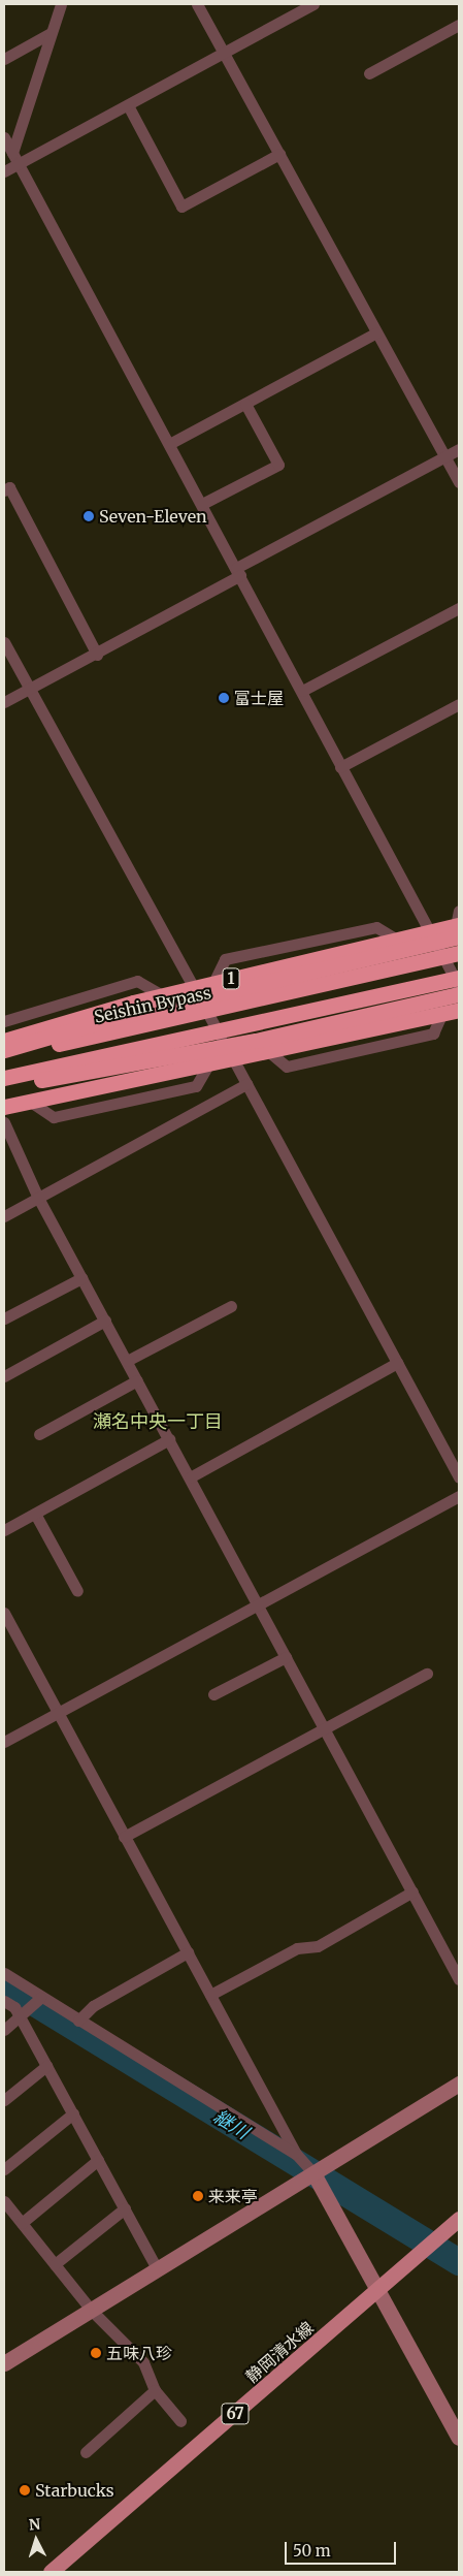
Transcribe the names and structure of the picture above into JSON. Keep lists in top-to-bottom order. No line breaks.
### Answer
{"streets":{"highway":["1","Seishin Bypass"],"main road":["静岡清水線","67"]},"districts":["瀬名中央一丁目"],"water":["継川"],"places":["Seven-Eleven","富士屋","来来亭","五味八珍","Starbucks"],"scale_bar":"50 m","north":"top"}
